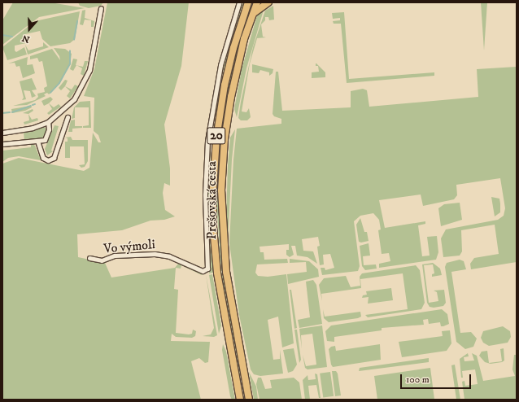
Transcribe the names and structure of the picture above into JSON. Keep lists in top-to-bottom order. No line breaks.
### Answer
{"streets":{"highway":["20","Prešovská cesta"],"street":["Vo výmoli"]},"crossings":[["Prešovská cesta","Vo výmoli"]],"scale_bar":"100 m","north":"bottom"}
